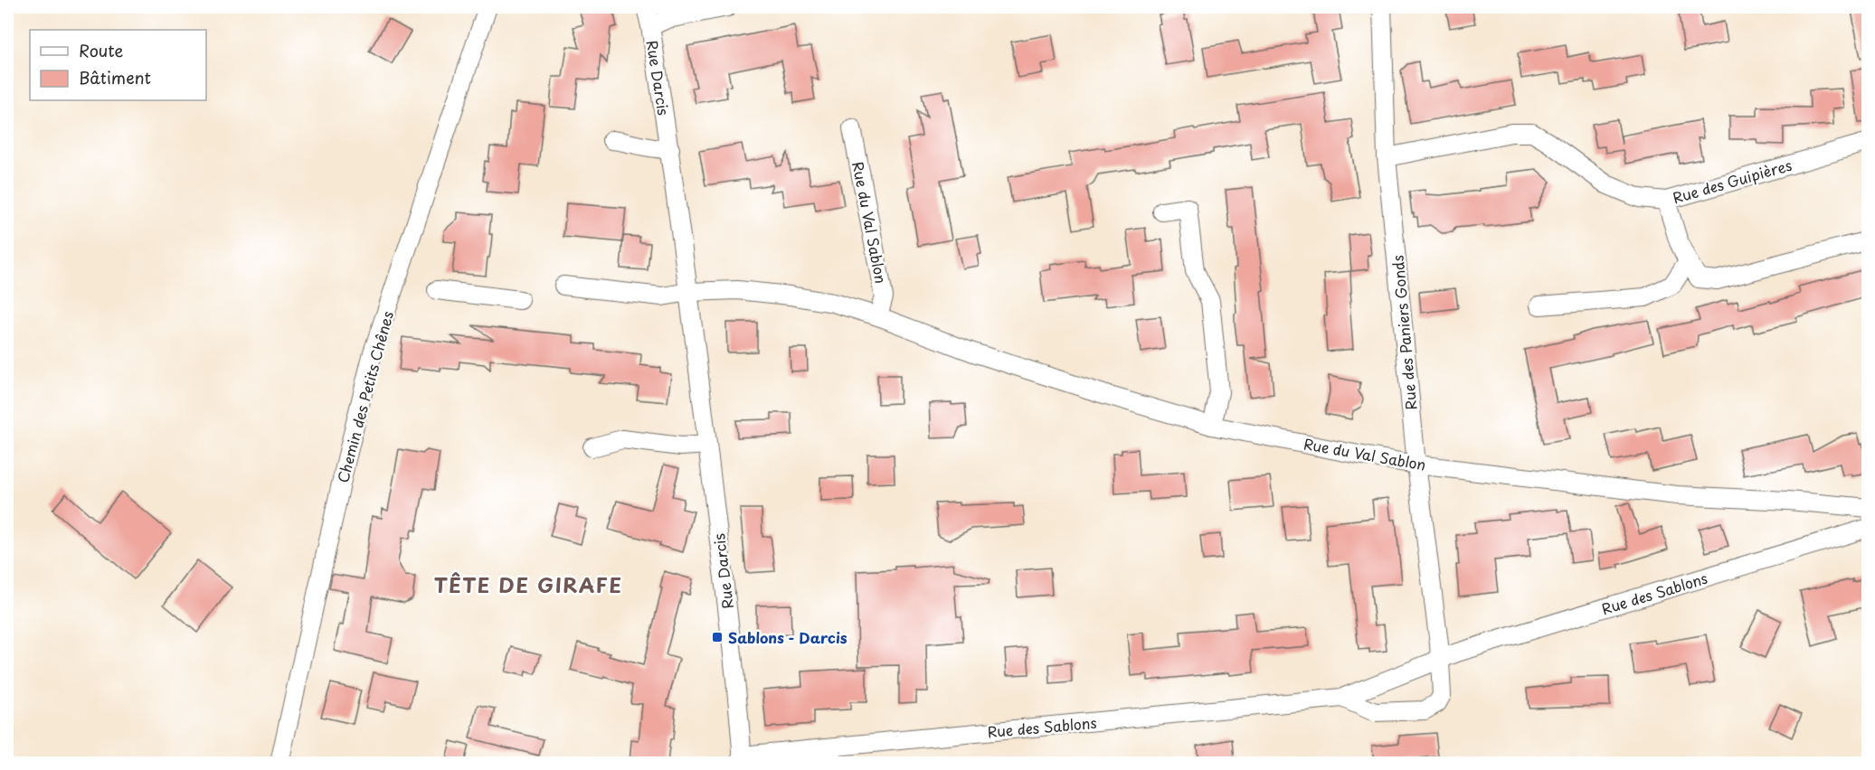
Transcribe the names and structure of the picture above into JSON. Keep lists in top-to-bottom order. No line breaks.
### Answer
{"streets":{"street":["Rue Darcis","Rue des Guipières","Rue du Val Sablon","Rue des Paniers Gonds","Chemin des Petits Chênes","Rue des Sablons"]},"crossings":[["Rue Darcis","Rue du Val Sablon"],["Rue Darcis","Rue des Sablons"],["Rue des Guipières","Rue des Paniers Gonds"],["Rue du Val Sablon","Rue des Paniers Gonds"],["Rue des Paniers Gonds","Rue des Sablons"]],"districts":["TÊTE DE GIRAFE"],"places":{"transit":["Sablons - Darcis"]},"legend":["Route","Bâtiment"]}
